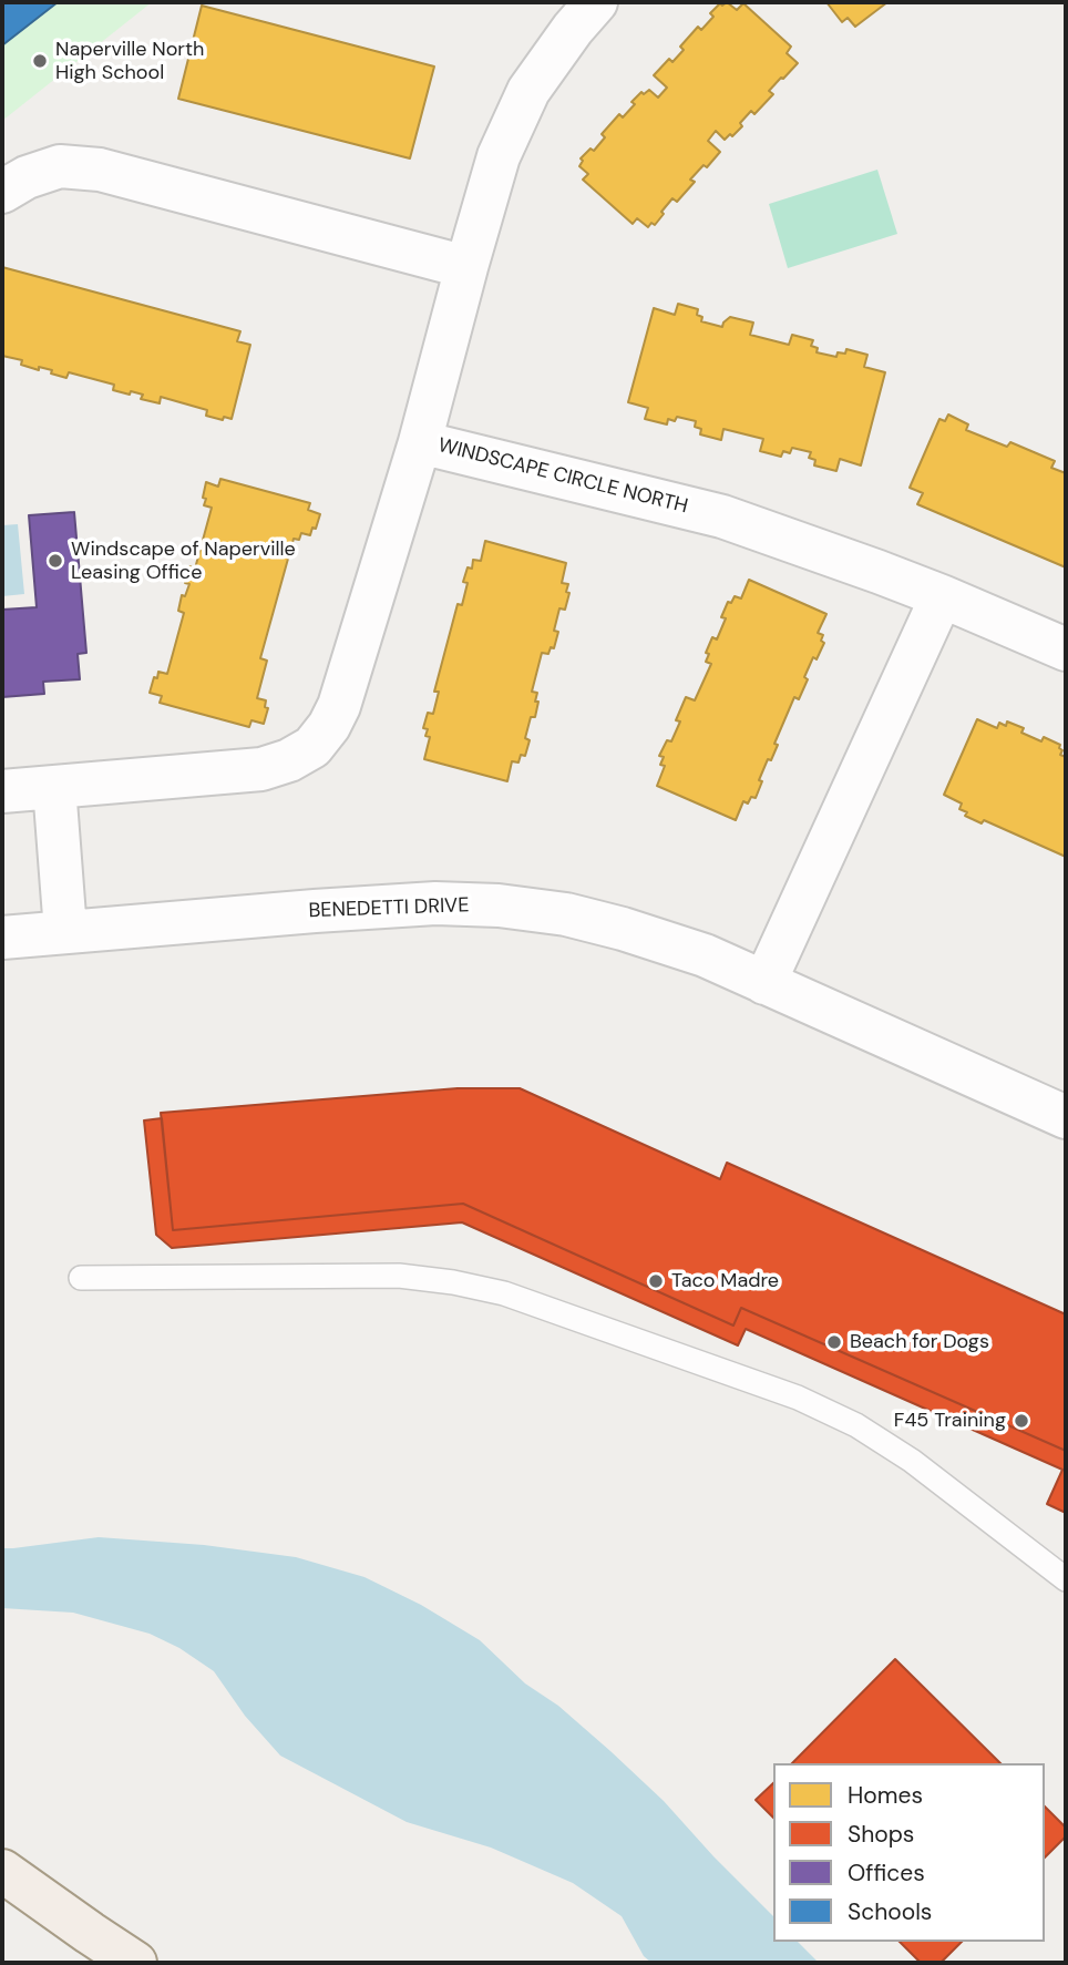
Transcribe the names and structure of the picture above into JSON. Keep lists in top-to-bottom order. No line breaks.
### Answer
{"streets":{"street":["WINDSCAPE CIRCLE NORTH","BENEDETTI DRIVE"]},"places":["Naperville North High School","Windscape of Naperville Leasing Office","Taco Madre","Beach for Dogs","F45 Training"],"legend":["Homes","Shops","Offices","Schools"]}
